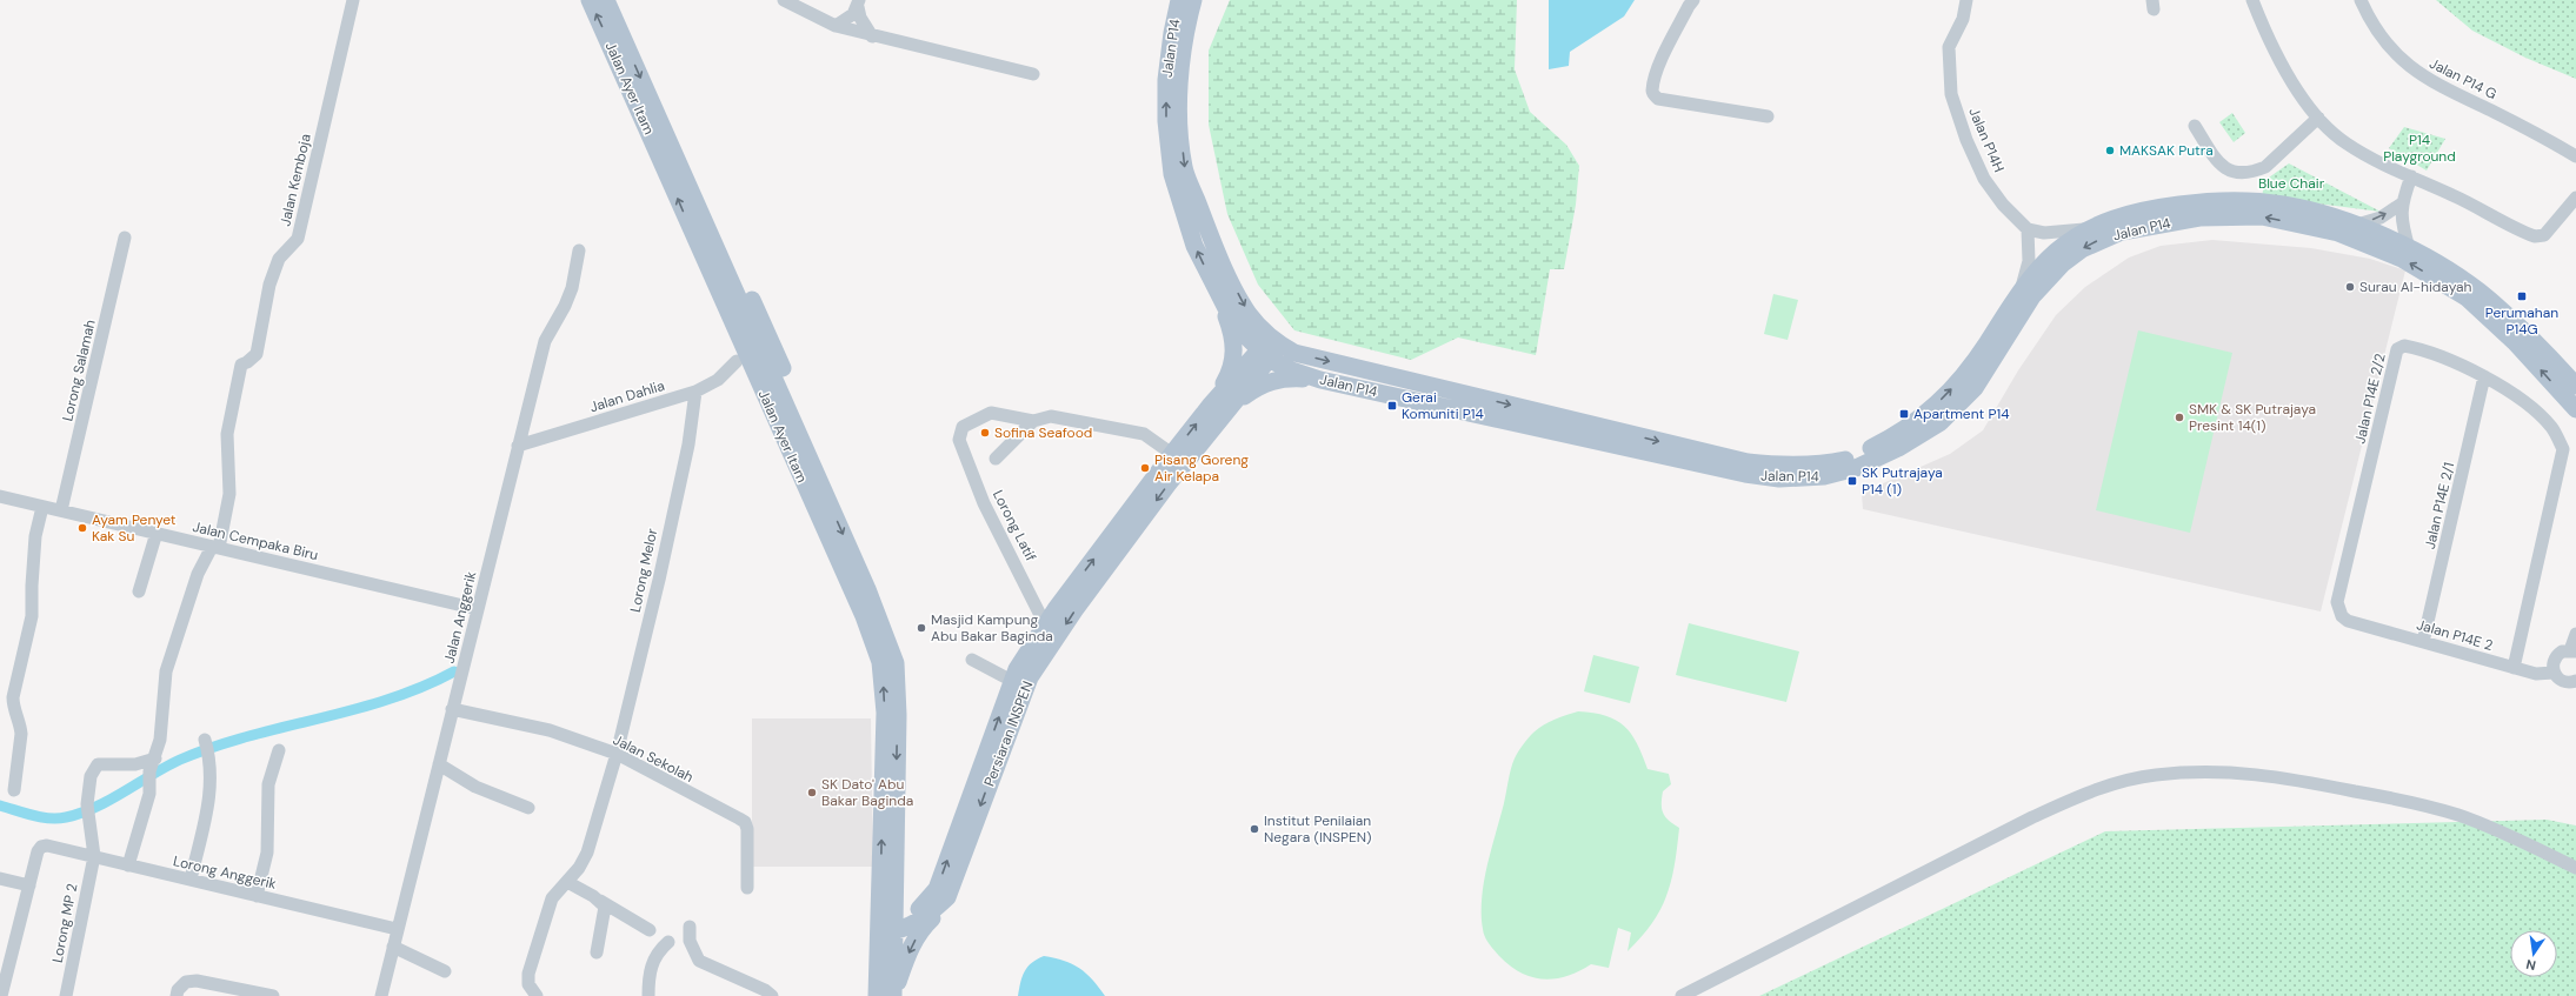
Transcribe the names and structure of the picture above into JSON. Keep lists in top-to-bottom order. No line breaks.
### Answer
{"streets":{"main road":["Jalan P14","Jalan Ayer Itam","Persiaran INSPEN"],"street":["Jalan P14 G","Jalan P14H","Jalan Kemboja","Lorong Salamah","Jalan Dahlia","Jalan P14E 2/2","Jalan P14E 2/1","Lorong Latif","Jalan Cempaka Biru","Lorong Melor","Jalan Anggerik","Jalan P14E 2","Jalan Sekolah","Lorong Anggerik","Lorong MP 2"]},"crossings":[["Jalan Kemboja","Jalan Cempaka Biru"],["Jalan Kemboja","Lorong Anggerik"],["Jalan Kemboja","Lorong MP 2"],["Lorong Salamah","Jalan Cempaka Biru"],["Jalan Dahlia","Lorong Melor"],["Jalan Dahlia","Jalan Anggerik"],["Jalan P14E 2/2","Jalan P14E 2/1"],["Jalan P14E 2/2","Jalan P14E 2"],["Jalan P14E 2/1","Jalan P14E 2"],["Lorong Latif","Persiaran INSPEN"],["Jalan Cempaka Biru","Jalan Anggerik"],["Lorong Melor","Jalan Sekolah"],["Jalan Anggerik","Jalan Sekolah"],["Jalan Anggerik","Lorong Anggerik"],["Lorong Anggerik","Lorong MP 2"]],"parks":["P14 Playground","Blue Chair"],"places":{"other":["MAKSAK Putra","Surau Al-hidayah","SMK & SK Putrajaya Presint 14(1)","Sofina Seafood","Pisang Goreng Air Kelapa","Ayam Penyet Kak Su","Masjid Kampung Abu Bakar Baginda","SK Dato' Abu Bakar Baginda","Institut Penilaian Negara (INSPEN)"],"transit":["Perumahan P14G","Gerai Komuniti P14","Apartment P14","SK Putrajaya P14 (1)"]},"north":"bottom"}
